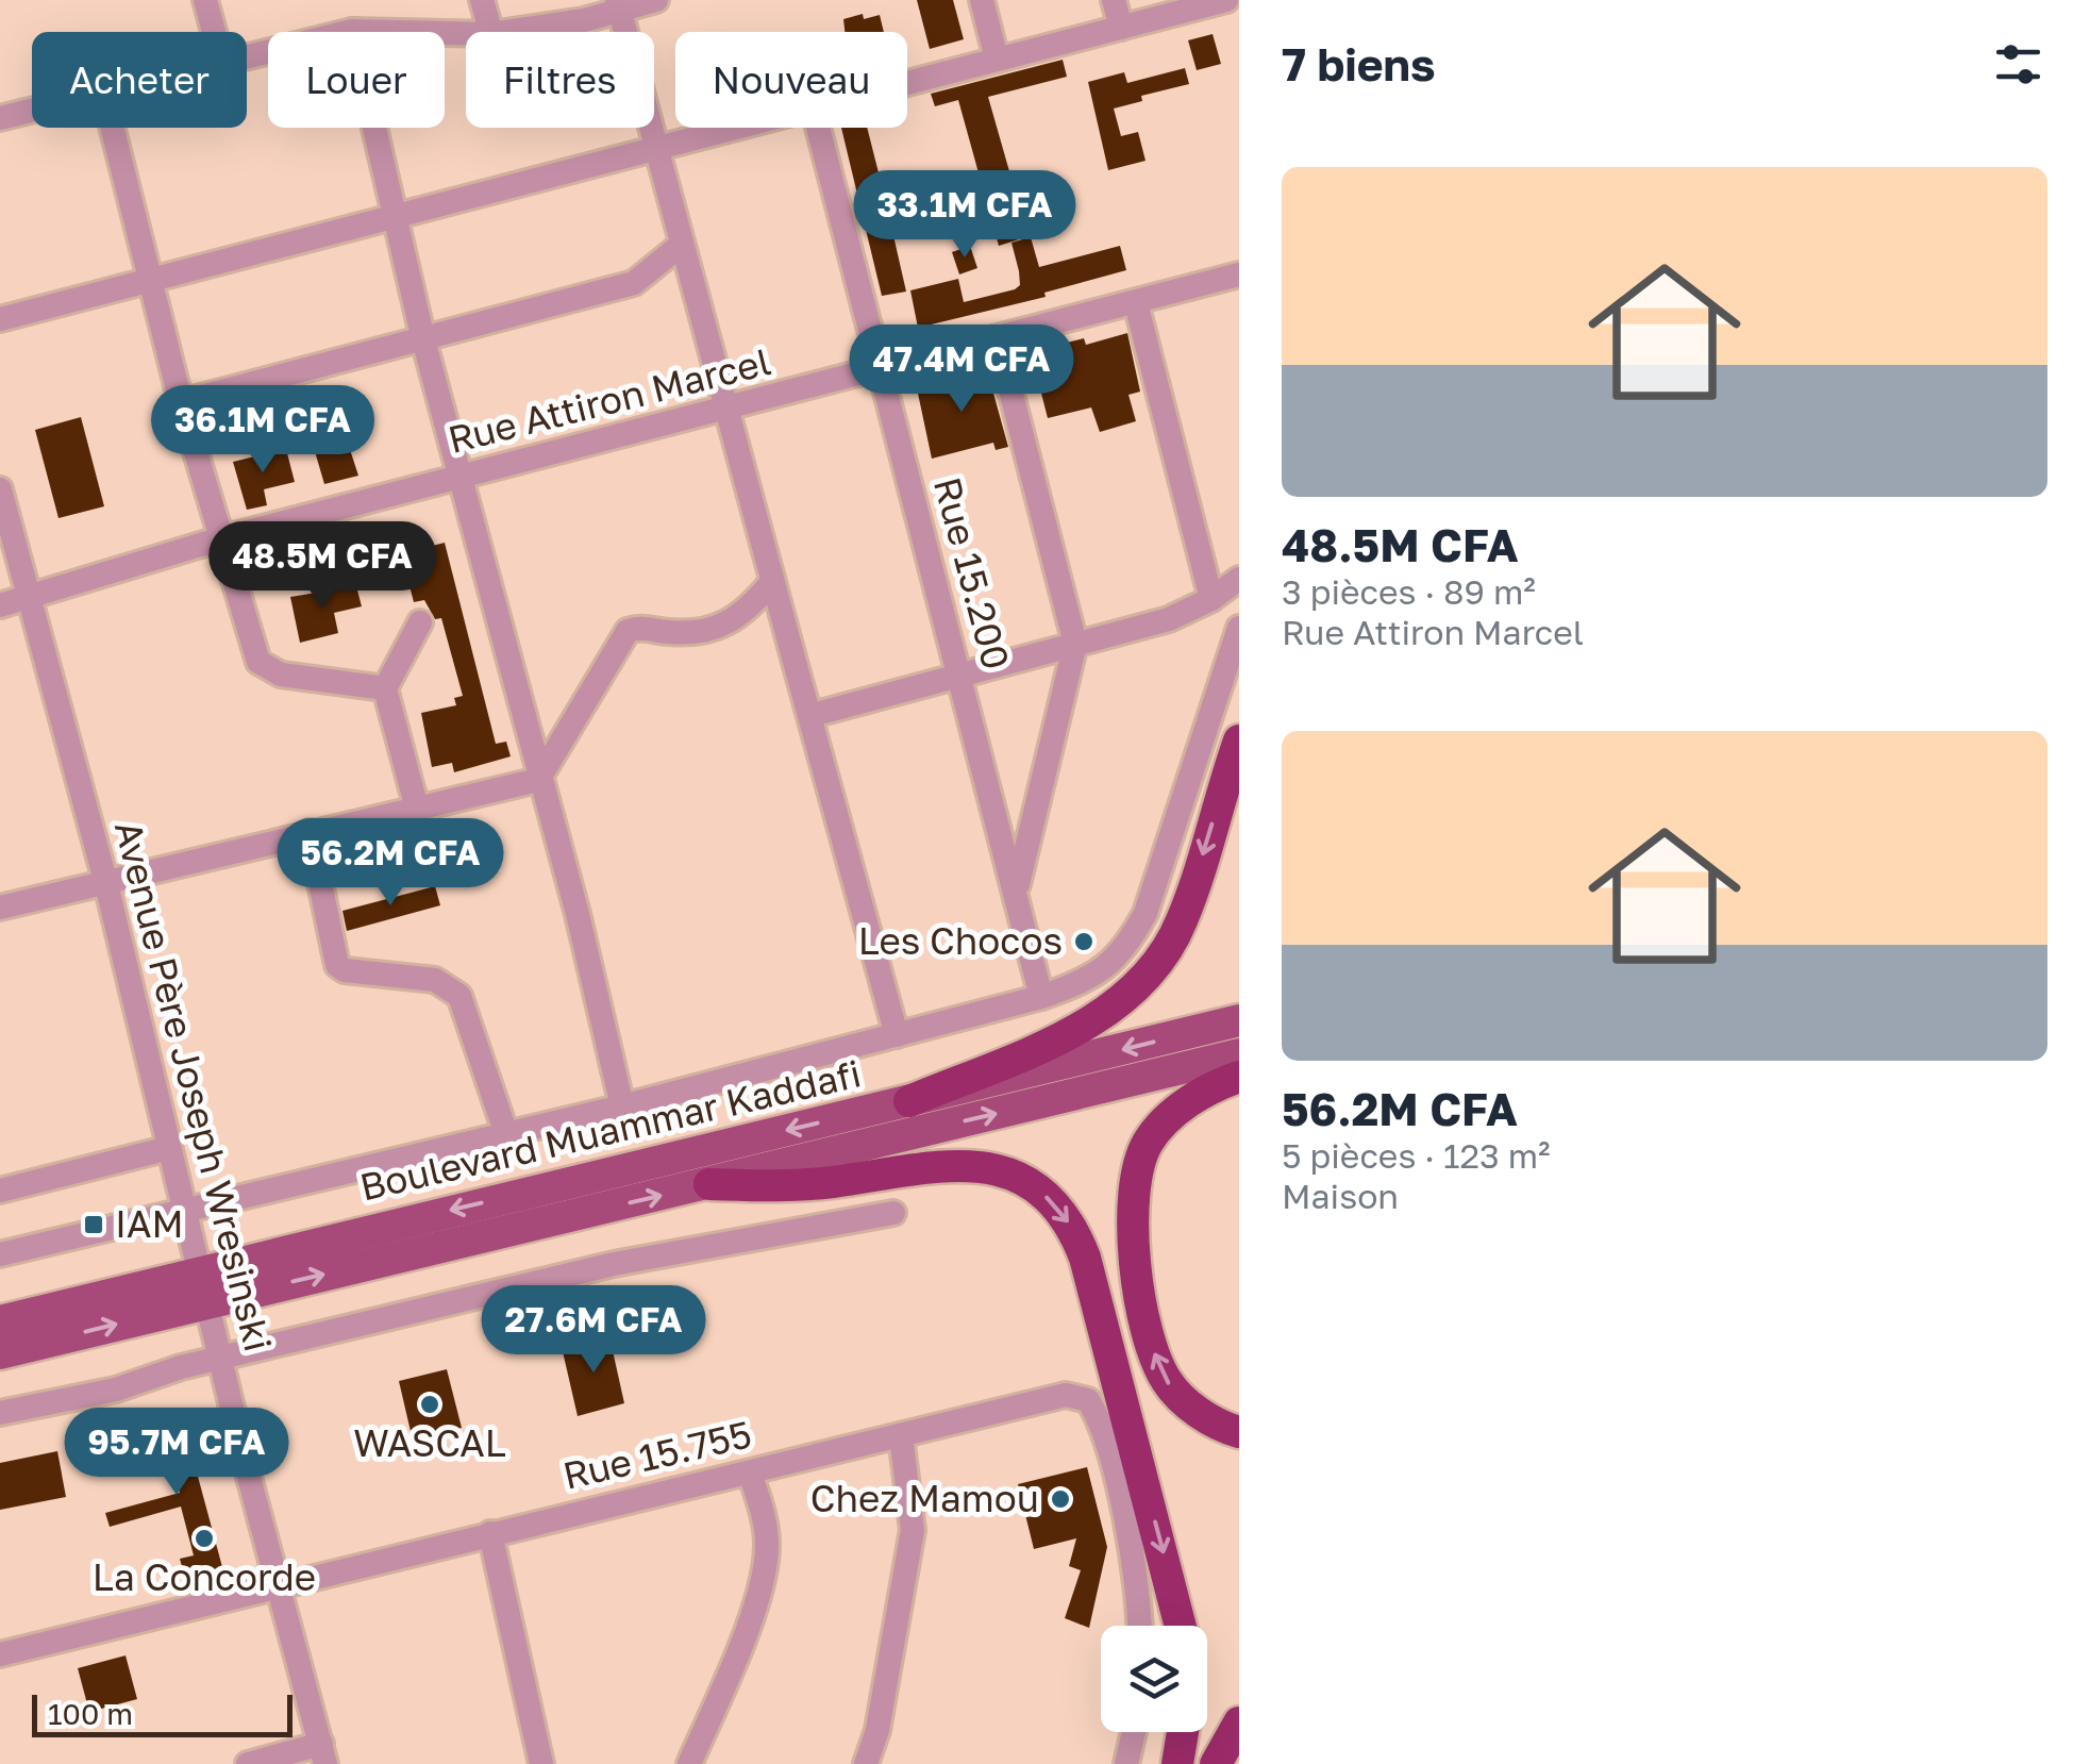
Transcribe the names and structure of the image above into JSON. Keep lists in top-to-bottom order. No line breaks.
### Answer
{"streets":{"main road":["Boulevard Muammar Kaddafi"],"street":["Rue Attiron Marcel","Rue 15.200","Avenue Père Joseph Wresinski","Rue 15.755"]},"crossings":[["Rue Attiron Marcel","Rue 15.200"],["Rue Attiron Marcel","Avenue Père Joseph Wresinski"],["Avenue Père Joseph Wresinski","Boulevard Muammar Kaddafi"],["Avenue Père Joseph Wresinski","Rue 15.755"]],"places":{"other":["Les Chocos","WASCAL","Chez Mamou","La Concorde"],"transit":["IAM"]},"scale_bar":"100 m","page":{"heading":"7 biens","chip":["Acheter","Louer","Filtres","Nouveau"],"list":[{"name":"48.5M CFA","note":"3 pièces · 89 m² · Rue Attiron Marcel"},{"name":"56.2M CFA","note":"5 pièces · 123 m² · Maison"}],"price":["33.1M CFA","47.4M CFA","36.1M CFA","48.5M CFA","56.2M CFA","27.6M CFA","95.7M CFA"],"scale":"100 m"}}
